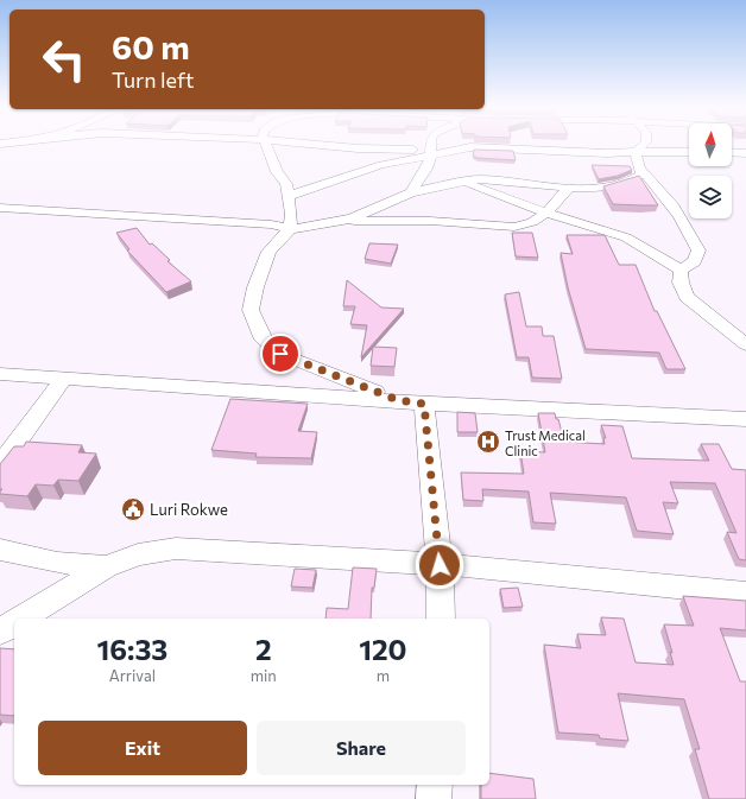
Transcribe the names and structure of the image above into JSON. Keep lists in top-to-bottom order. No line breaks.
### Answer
{"places":{"hospital":["Trust Medical Clinic"],"public building":["Luri Rokwe"]},"north":"top","page":{"turn":["60 m","Turn left"],"eta":["16:33","Arrival","2","min","120","m"],"buttons":["Exit","Share"]}}
